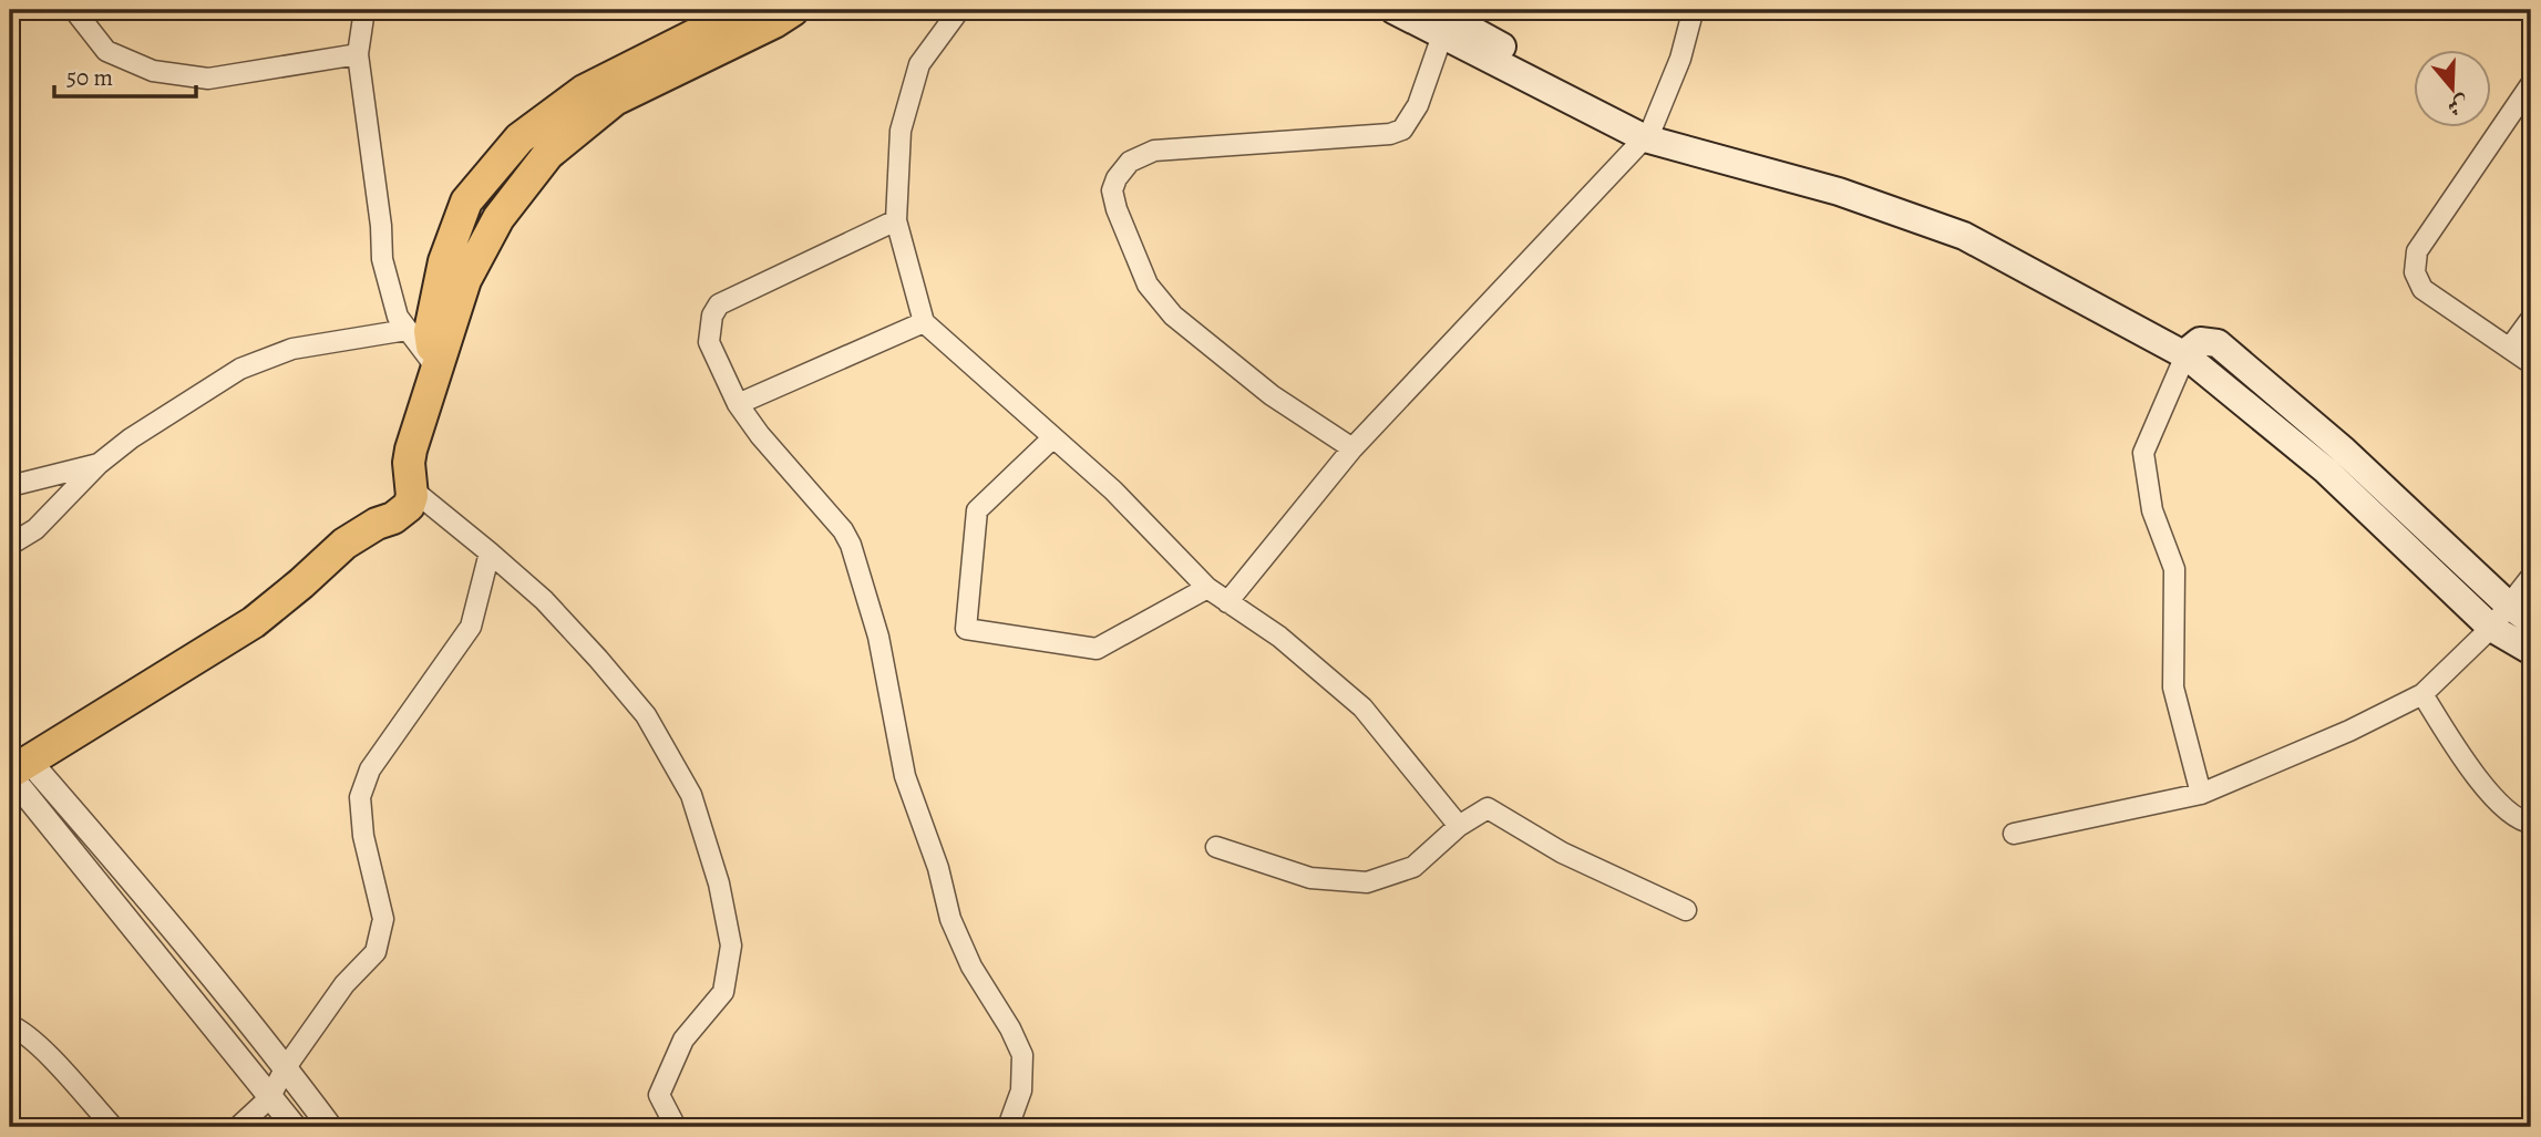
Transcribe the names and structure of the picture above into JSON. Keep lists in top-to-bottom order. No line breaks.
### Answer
{"scale_bar":"50 m","north":"bottom"}
